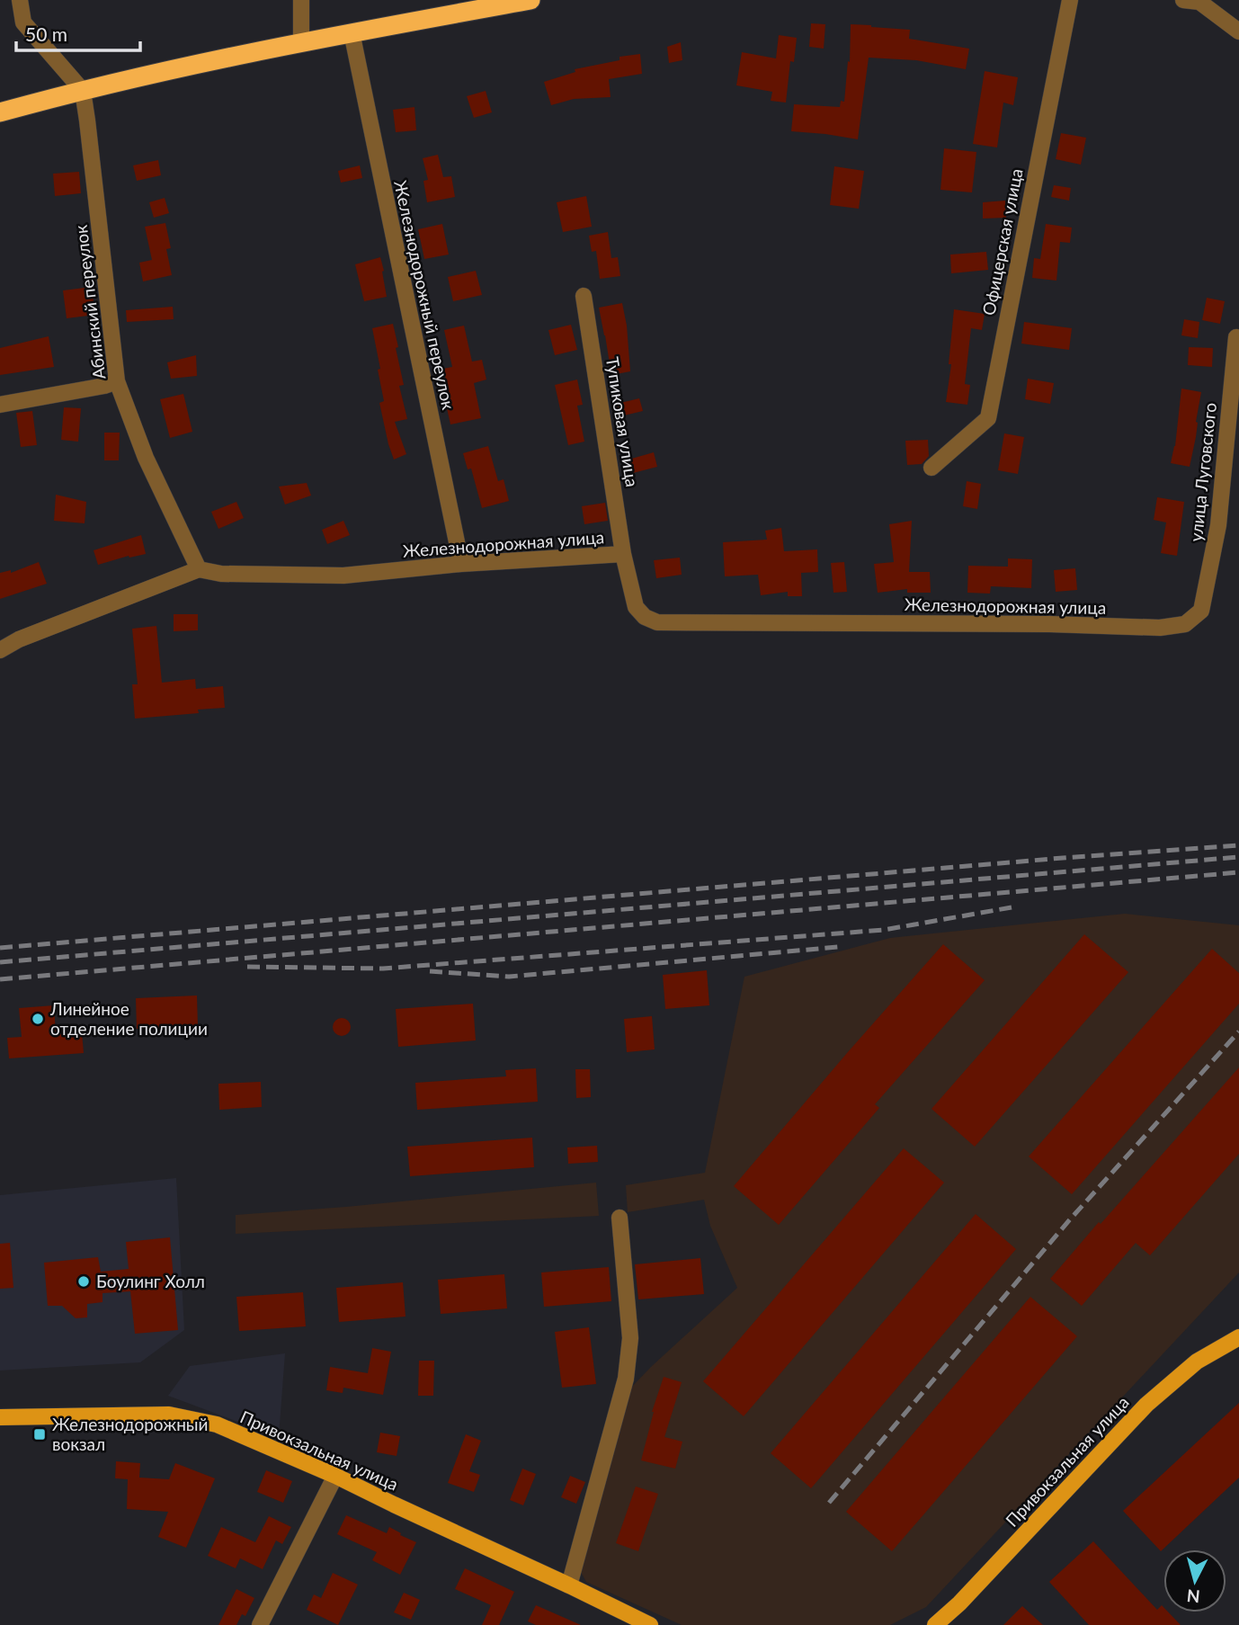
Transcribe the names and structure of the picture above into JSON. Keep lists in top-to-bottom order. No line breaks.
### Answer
{"streets":{"main road":["Привокзальная улица"],"street":["Офицерская улица","Железнодорожный переулок","Абинский переулок","Тупиковая улица","улица Луговского","Железнодорожная улица"]},"crossings":[["Железнодорожный переулок","Железнодорожная улица"],["Абинский переулок","Железнодорожная улица"],["Тупиковая улица","Железнодорожная улица"],["улица Луговского","Железнодорожная улица"]],"places":{"other":["Линейное отделение полиции","Боулинг Холл"],"transit":["Железнодорожный вокзал"]},"scale_bar":"50 m","north":"bottom"}
